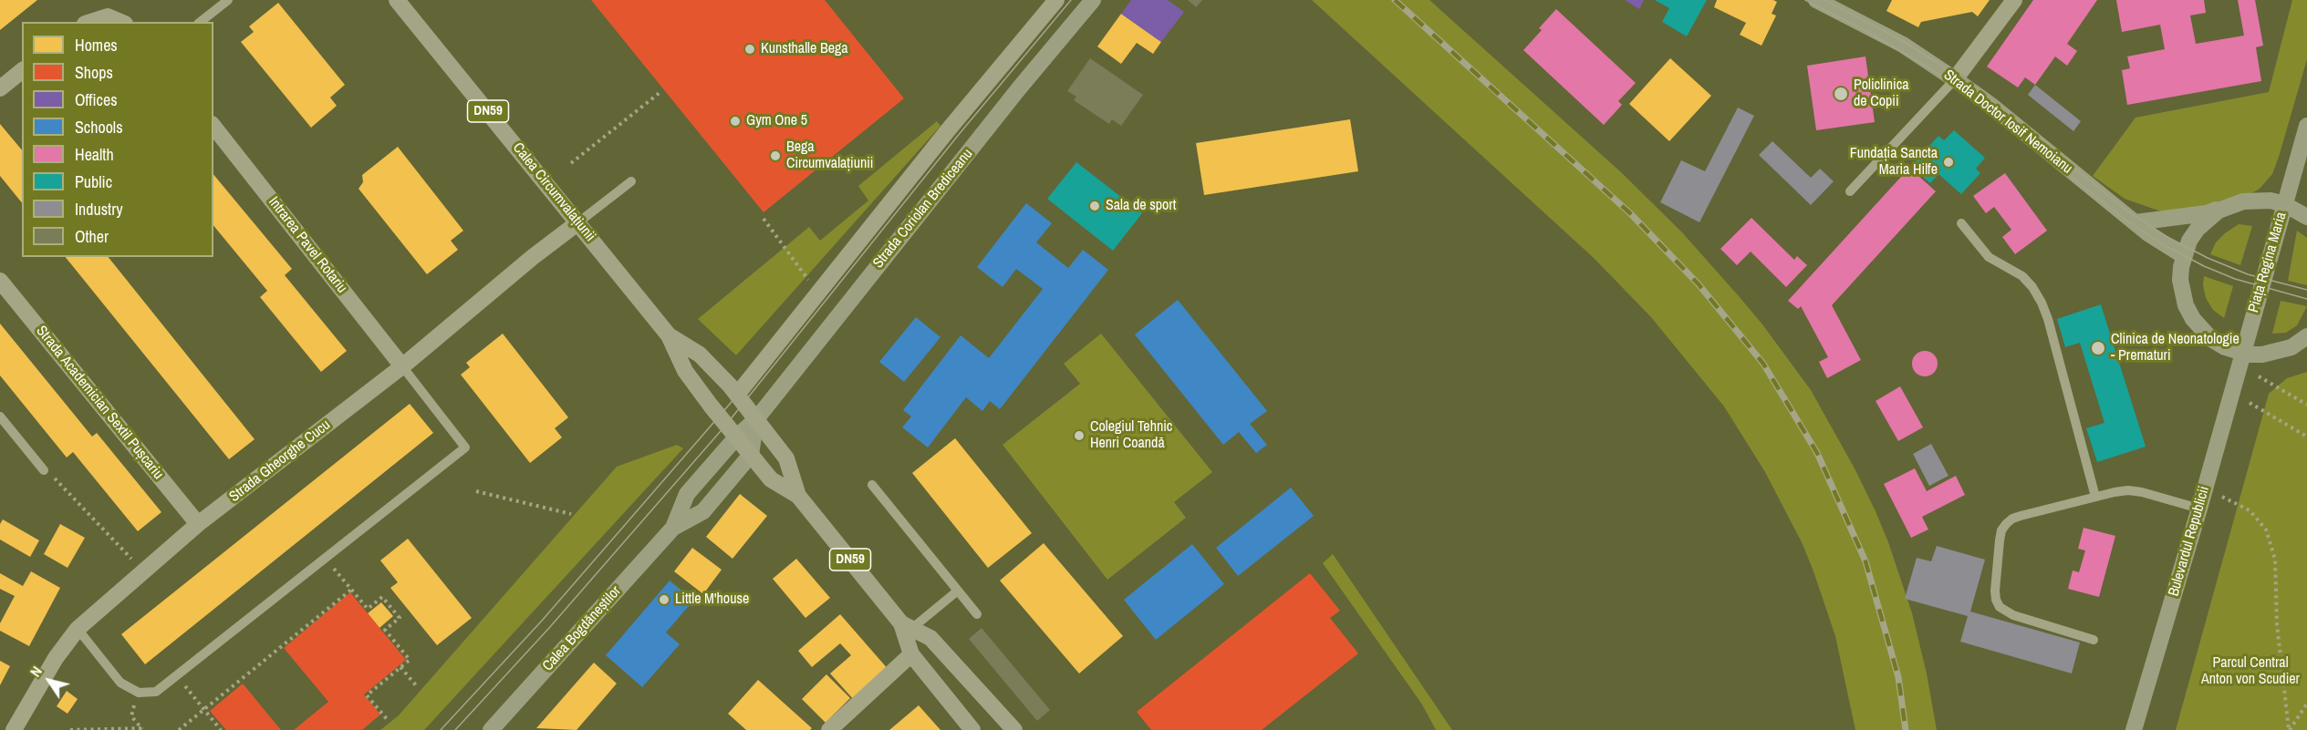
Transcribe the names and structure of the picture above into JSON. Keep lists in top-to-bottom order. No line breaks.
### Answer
{"streets":{"main road":["DN59","Strada Doctor Iosif Nemoianu","Calea Circumvalațiunii","Strada Coriolan Brediceanu","Piața Regina Maria","Bulevardul Republicii","Calea Bogdăneștilor"],"street":["Intrarea Pavel Rotariu","Strada Academician Sextil Pușcariu","Strada Gheorghe Cucu"]},"crossings":[["Strada Doctor Iosif Nemoianu","Piața Regina Maria"],["Calea Circumvalațiunii","Strada Coriolan Brediceanu"],["Calea Circumvalațiunii","Strada Gheorghe Cucu"],["Calea Circumvalațiunii","Calea Bogdăneștilor"],["Strada Coriolan Brediceanu","Calea Bogdăneștilor"],["Intrarea Pavel Rotariu","Strada Gheorghe Cucu"],["Piața Regina Maria","Bulevardul Republicii"],["Strada Academician Sextil Pușcariu","Strada Gheorghe Cucu"]],"parks":["Parcul Central Anton von Scudier"],"places":["Kunsthalle Bega","Policlinica de Copii","Gym One 5","Bega Circumvalațiunii","Fundația Sancta Maria Hilfe","Sala de sport","Clinica de Neonatologie - Prematuri","Colegiul Tehnic Henri Coandă","Little M'house"],"legend":["Homes","Shops","Offices","Schools","Health","Public","Industry","Other"],"north":"top left"}
